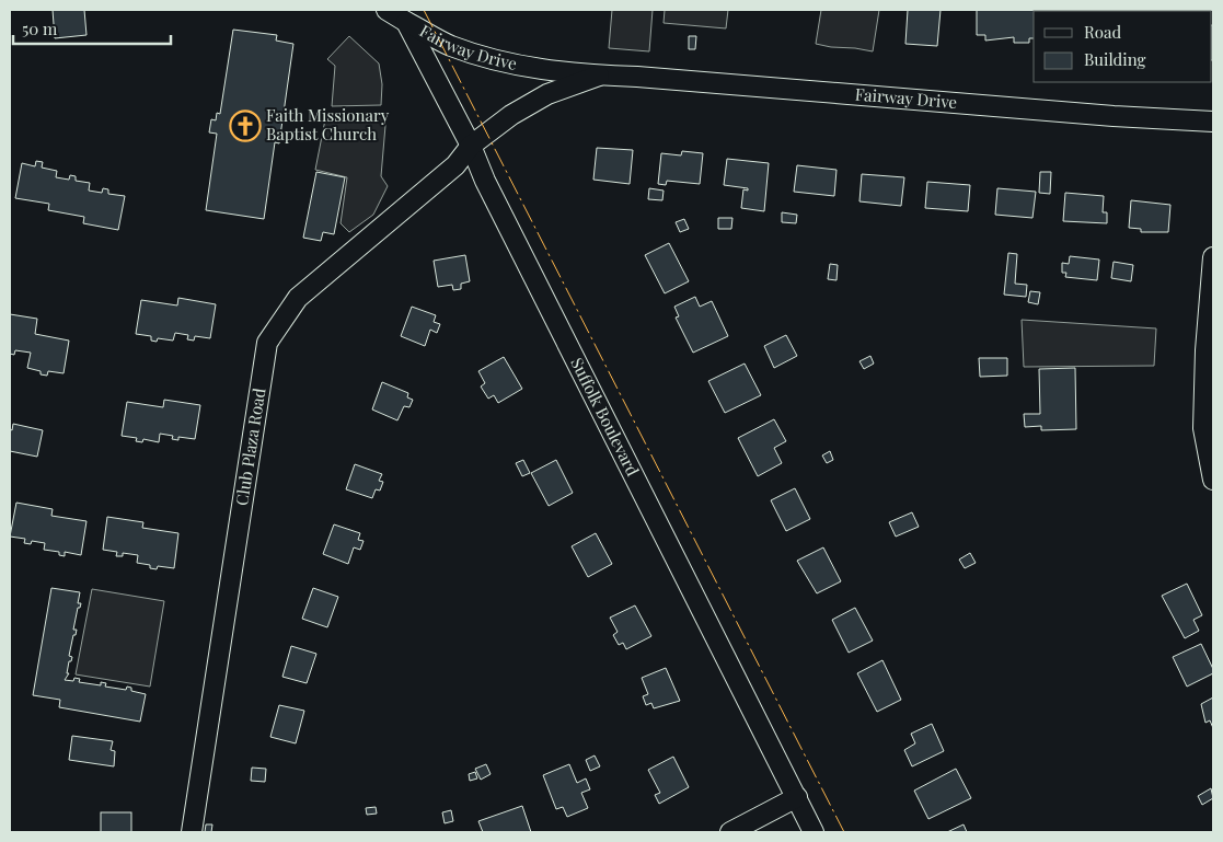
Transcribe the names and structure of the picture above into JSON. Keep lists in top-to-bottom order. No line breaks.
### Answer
{"streets":{"street":["Fairway Drive","Suffolk Boulevard","Club Plaza Road"]},"crossings":[["Fairway Drive","Suffolk Boulevard"],["Fairway Drive","Club Plaza Road"],["Suffolk Boulevard","Club Plaza Road"]],"places":{"church":["Faith Missionary Baptist Church"]},"legend":["Road","Building"],"scale_bar":"50 m"}
